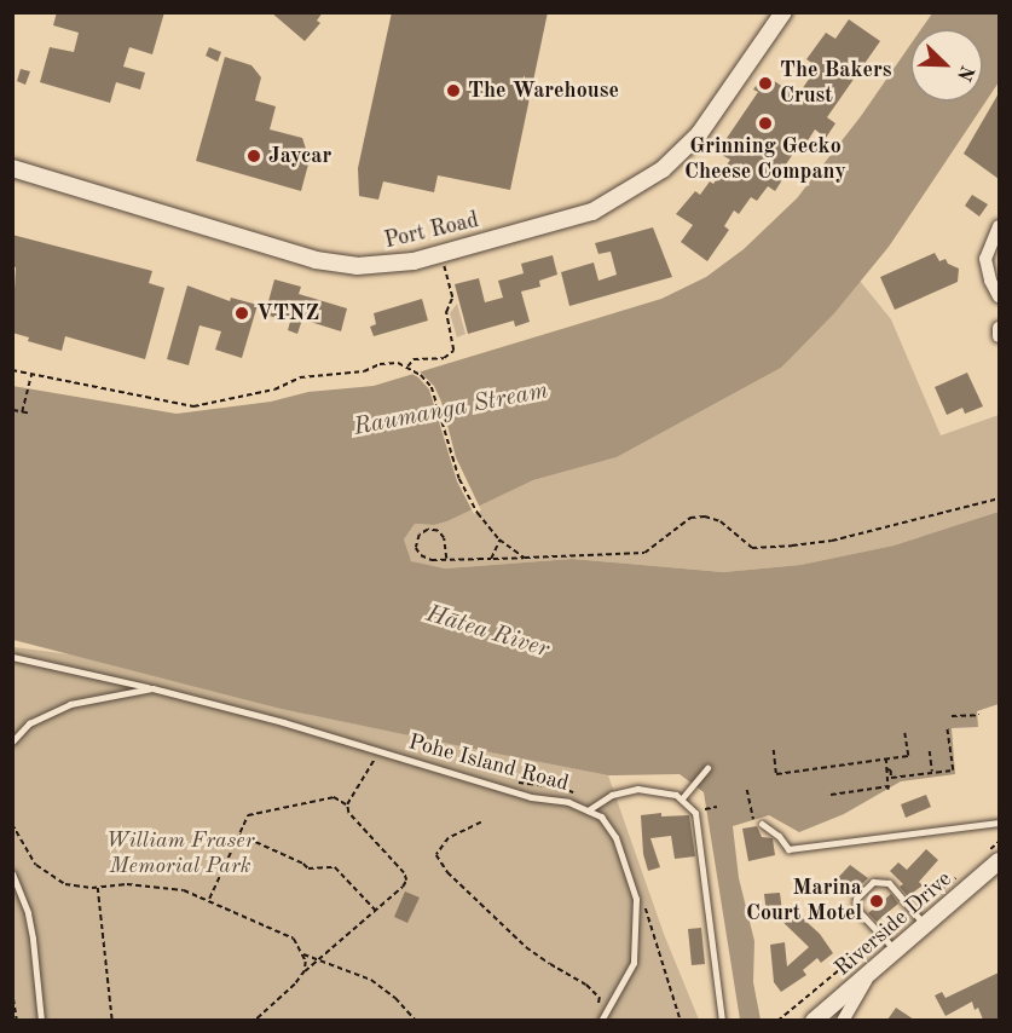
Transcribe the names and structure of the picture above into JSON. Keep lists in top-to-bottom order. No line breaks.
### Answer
{"streets":{"main road":["Port Road","Riverside Drive"],"lane":["Pohe Island Road"]},"water":["Raumanga Stream","Hātea River"],"parks":["William Fraser Memorial Park"],"places":["The Bakers Crust","The Warehouse","Grinning Gecko Cheese Company","Jaycar","VTNZ","Marina Court Motel"],"north":"bottom right"}
